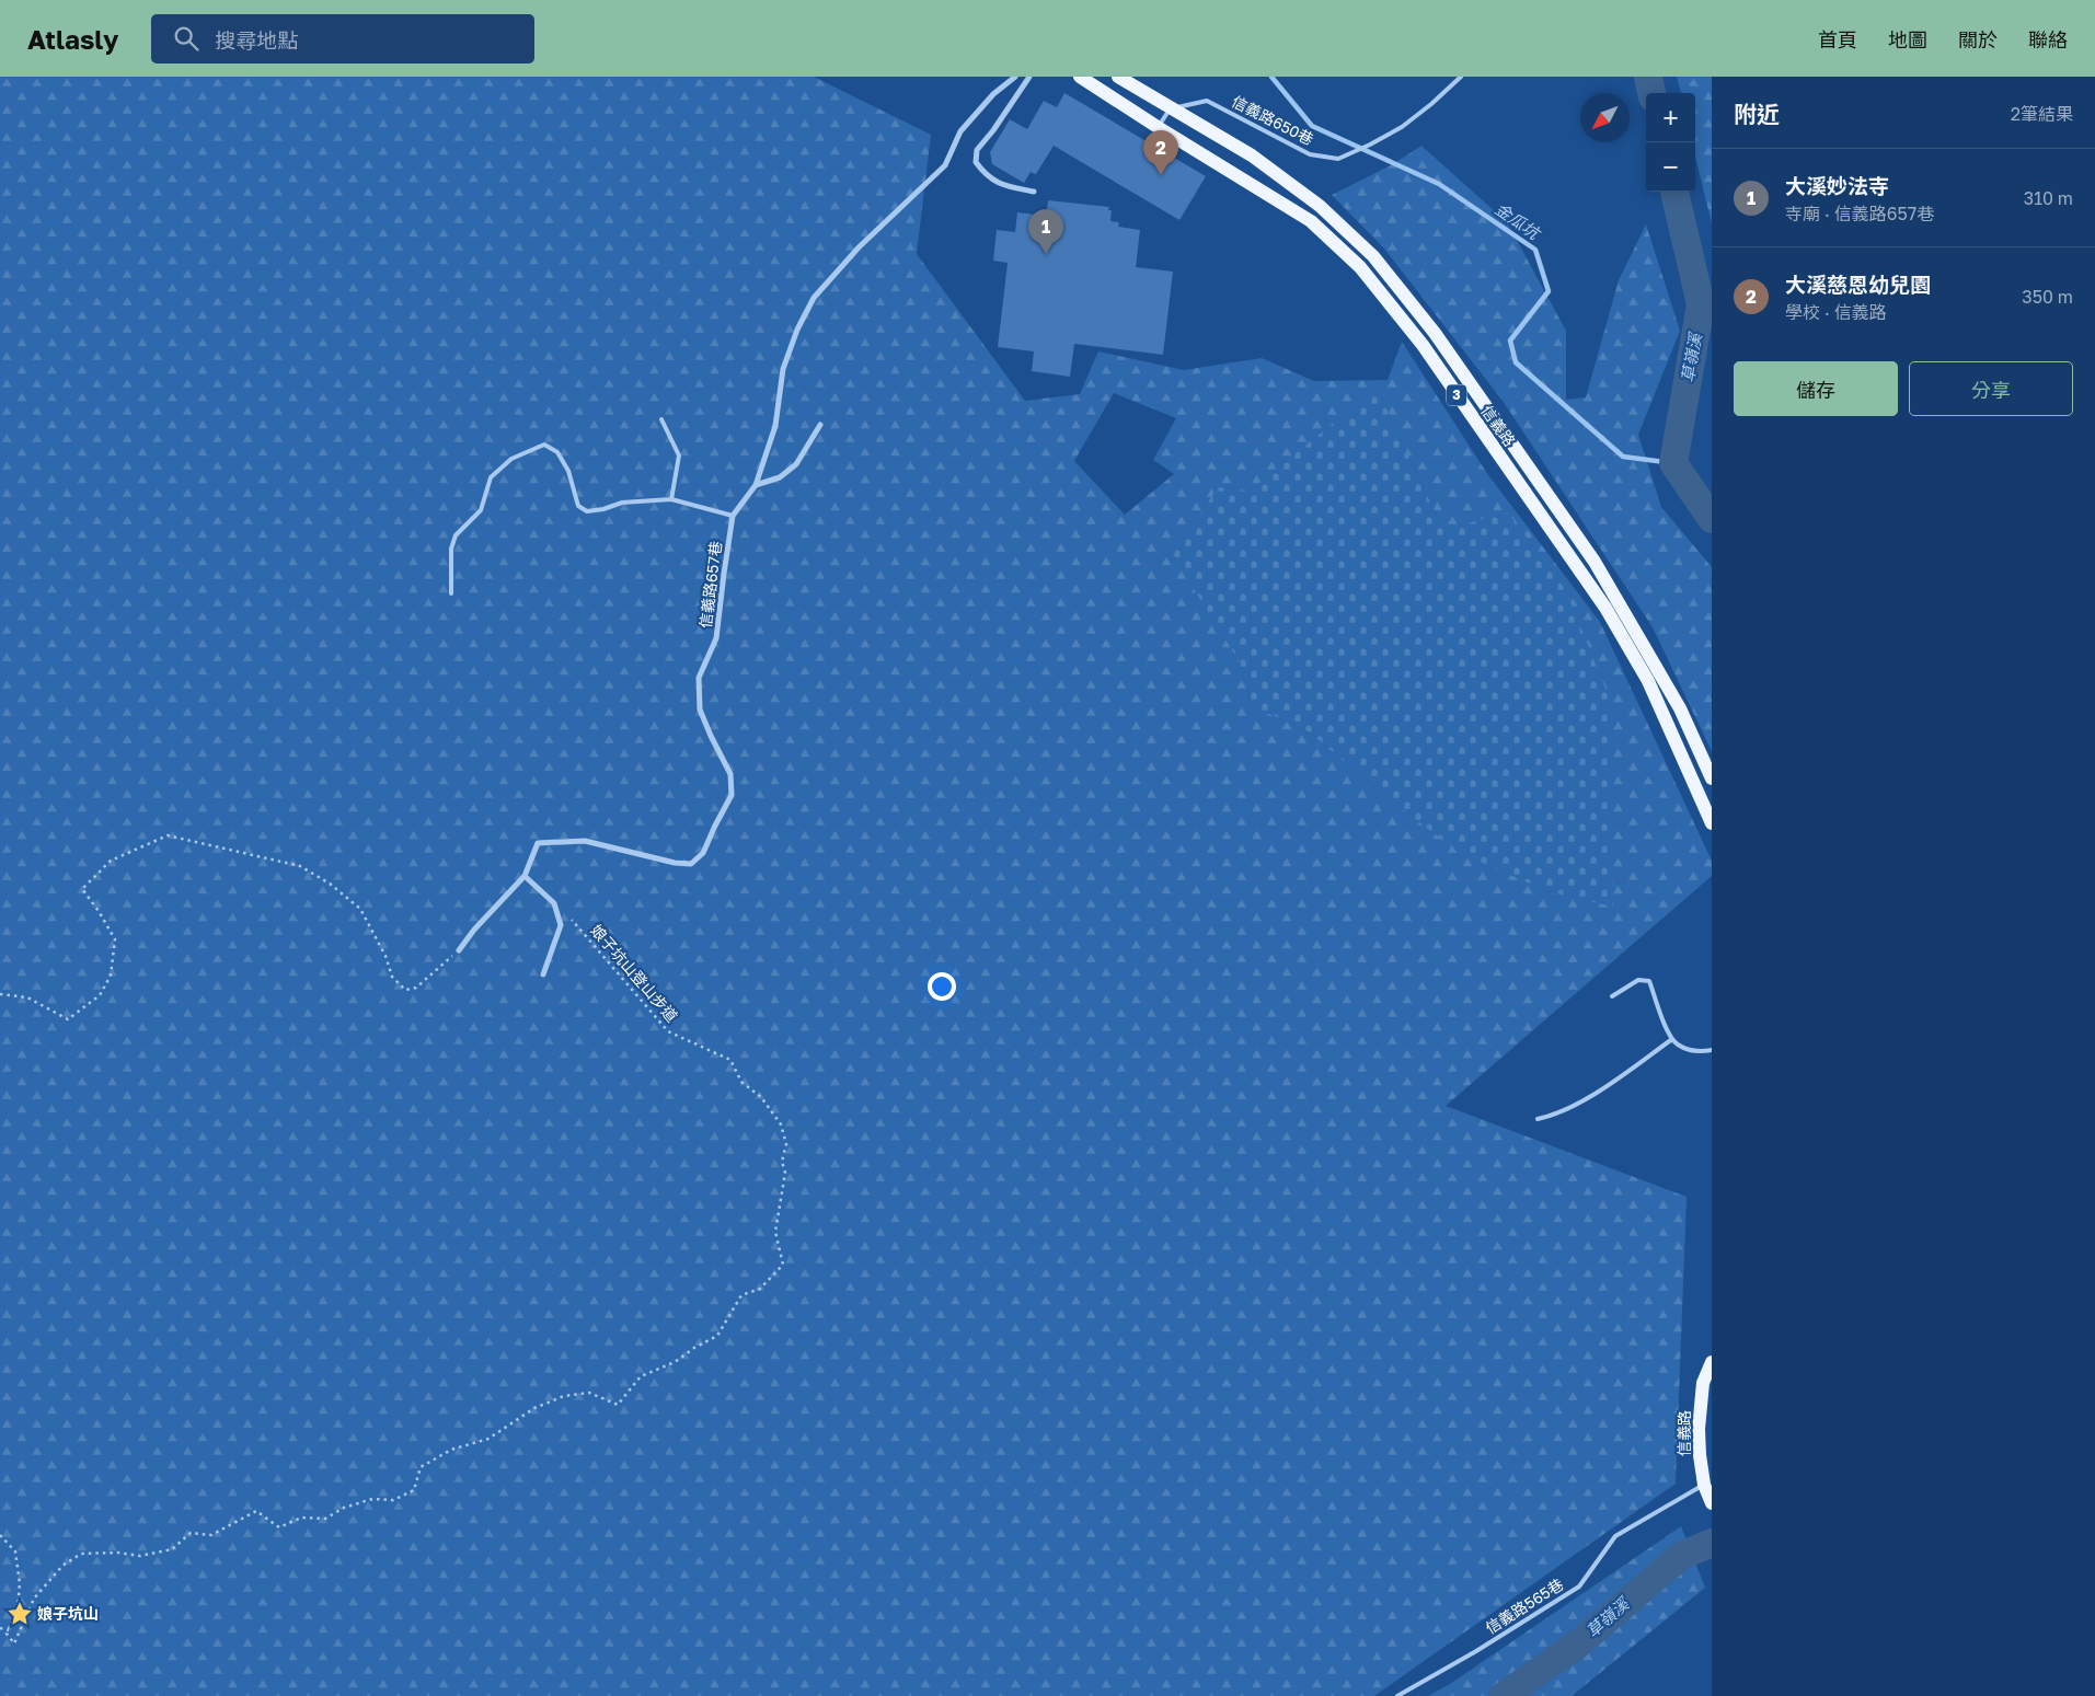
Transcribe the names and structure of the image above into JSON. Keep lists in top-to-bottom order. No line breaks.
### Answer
{"streets":{"main road":["3","信義路"],"street":["信義路657巷"],"lane":["信義路650巷","信義路565巷"],"path":["娘子坑山登山步道"]},"crossings":[["信義路650巷","信義路"],["信義路","信義路565巷"]],"water":["金瓜坑","草嶺溪"],"places":{"place":["娘子坑山"]},"north":"bottom left","page":{"header":"Atlasly","search":"搜尋地點","nav":["首頁","地圖","關於","聯絡"],"heading":["附近","2筆結果"],"map_buttons":["+","−"],"pins":["2","1"],"list":[{"mark":"1","name":"大溪妙法寺","note":"寺廟 · 信義路657巷","value":"310 m"},{"mark":"2","name":"大溪慈恩幼兒園","note":"學校 · 信義路","value":"350 m"}],"buttons":["儲存","分享"]}}
